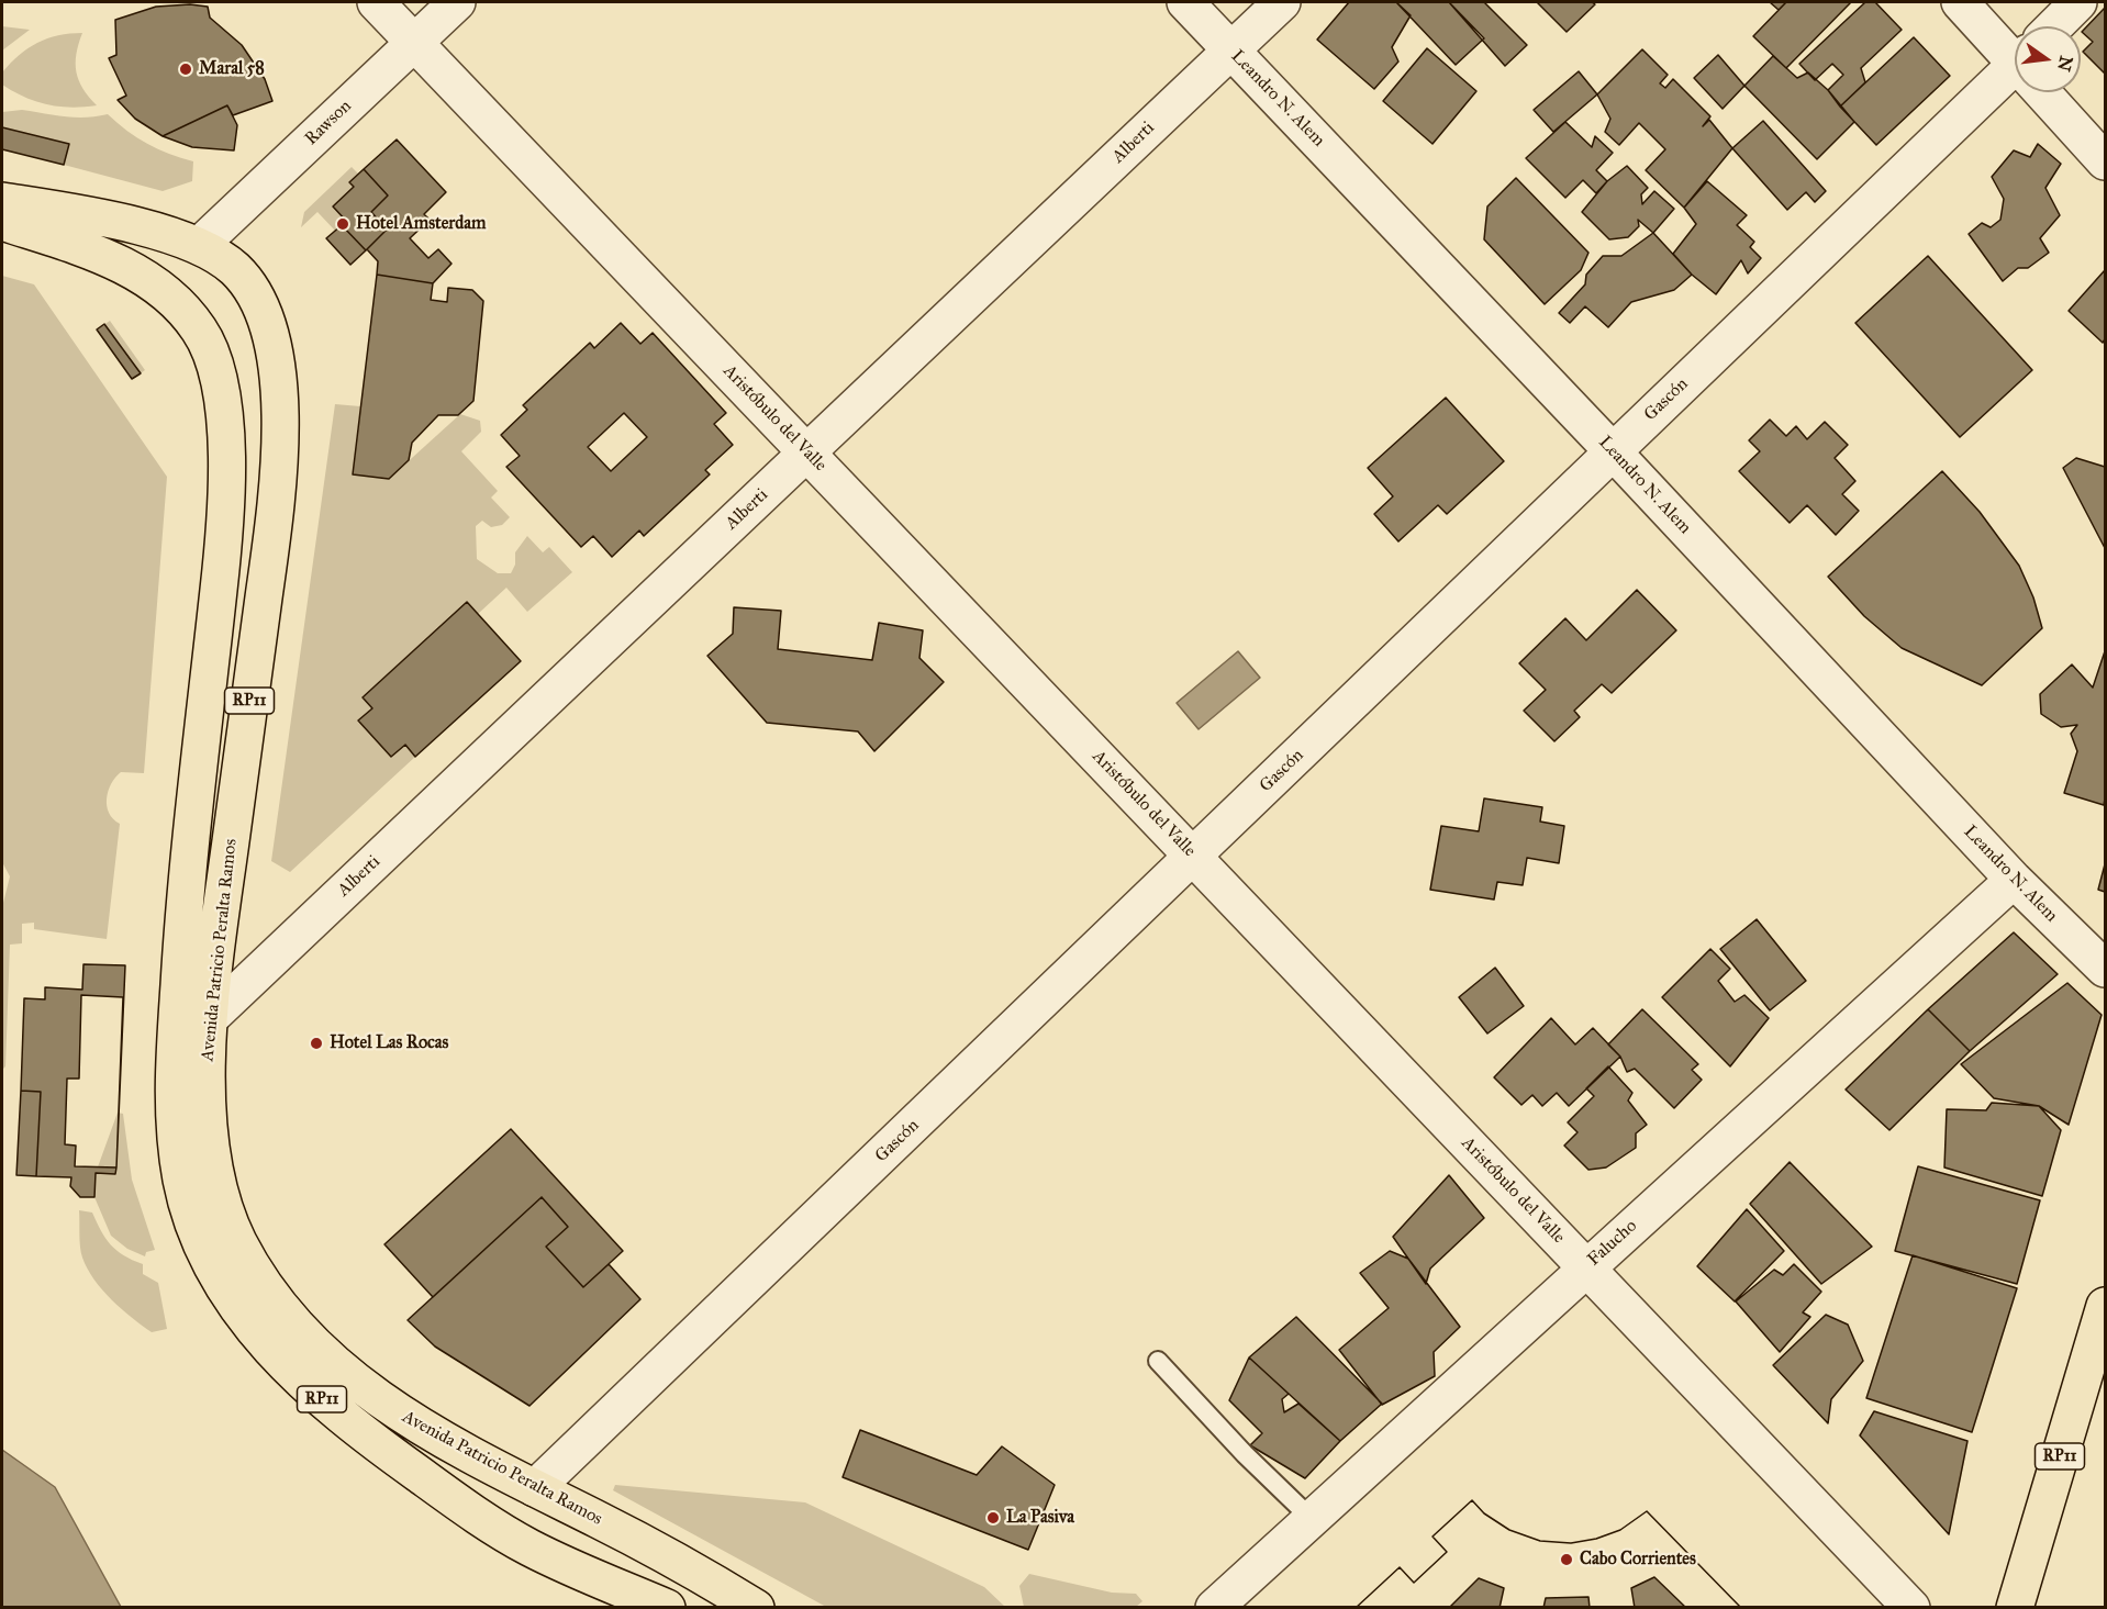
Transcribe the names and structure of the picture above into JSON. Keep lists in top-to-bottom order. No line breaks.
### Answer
{"streets":{"main road":["RP11","Avenida Patricio Peralta Ramos"],"street":["Leandro N. Alem","Rawson","Alberti","Gascón","Aristóbulo del Valle","Falucho"]},"crossings":[["Leandro N. Alem","Alberti"],["Leandro N. Alem","Gascón"],["Leandro N. Alem","Falucho"],["Rawson","Aristóbulo del Valle"],["Rawson","Avenida Patricio Peralta Ramos"],["Alberti","Aristóbulo del Valle"],["Alberti","Avenida Patricio Peralta Ramos"],["Gascón","Aristóbulo del Valle"],["Gascón","Avenida Patricio Peralta Ramos"],["Aristóbulo del Valle","Falucho"]],"places":["Maral 58","Hotel Amsterdam","Hotel Las Rocas","La Pasiva","Cabo Corrientes"],"north":"right"}
